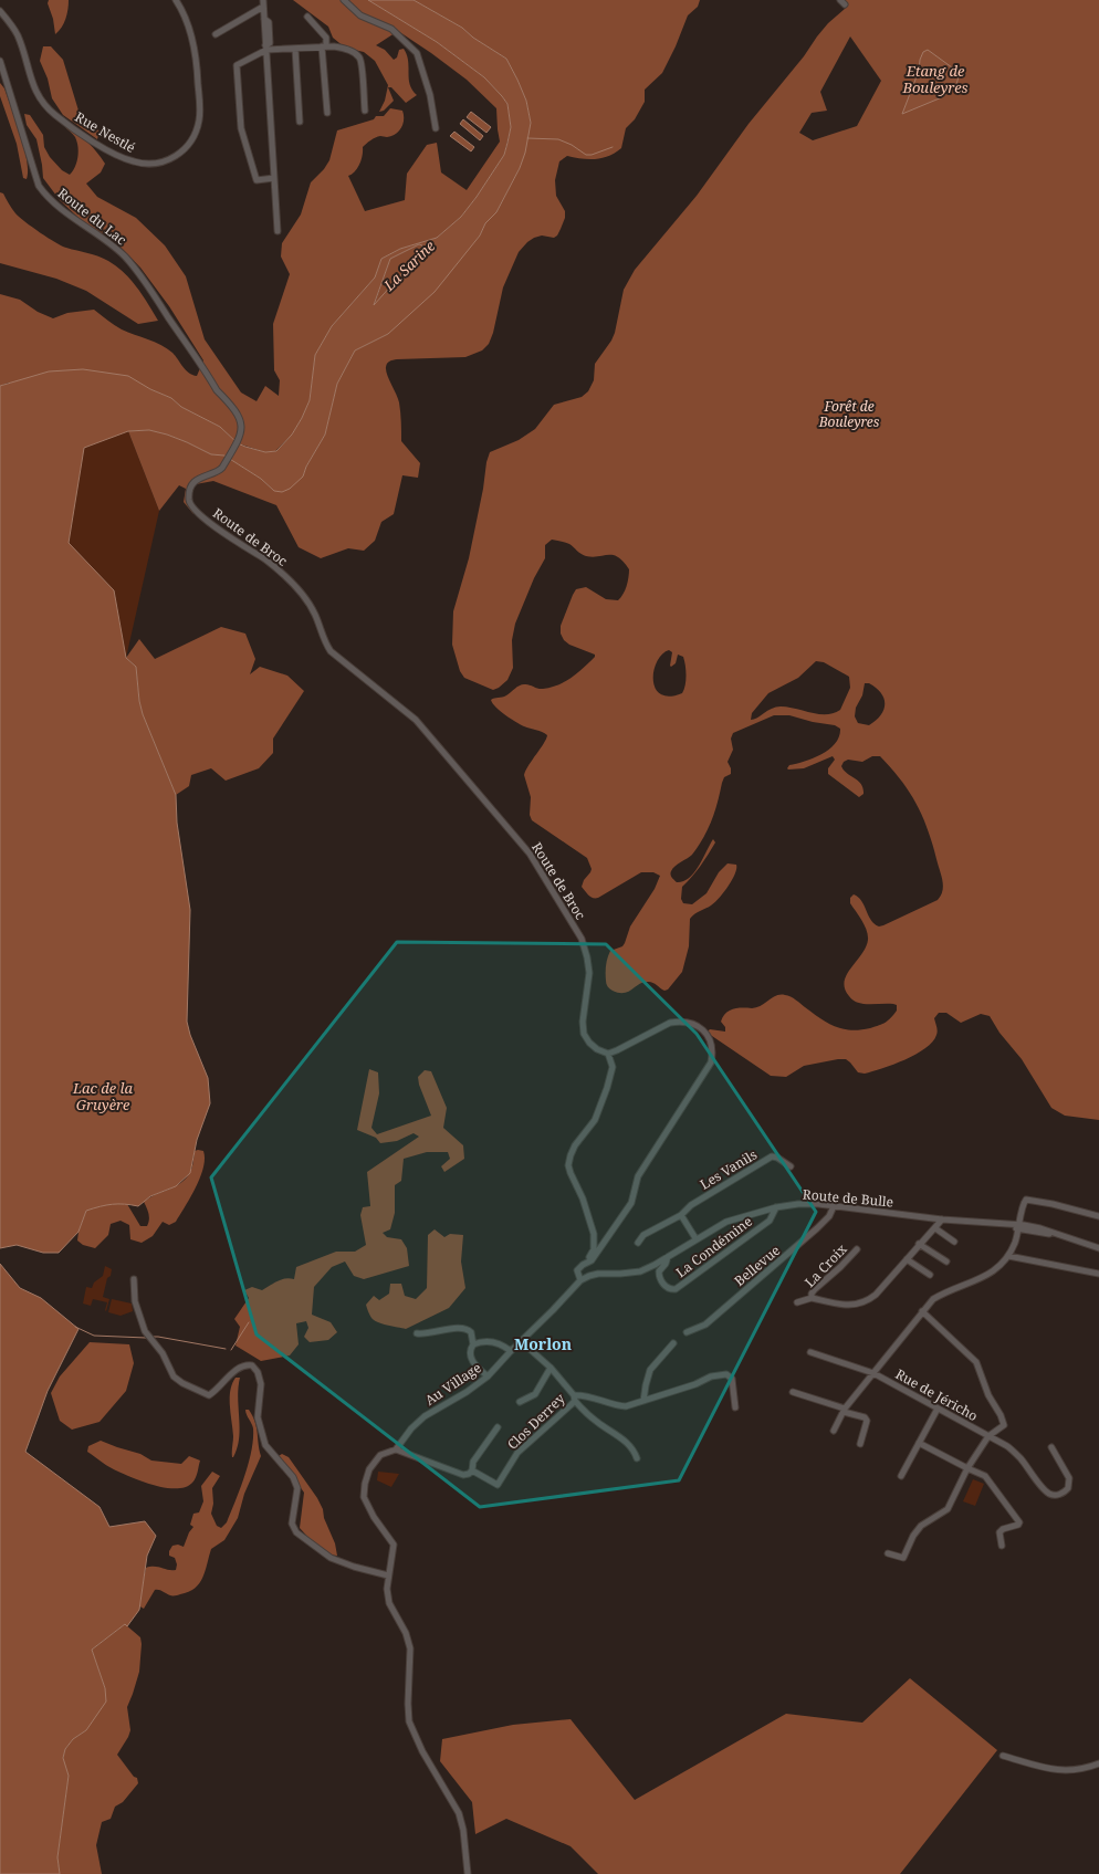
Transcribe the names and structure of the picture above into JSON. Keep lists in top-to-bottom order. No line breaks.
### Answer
{"streets":{"street":["Rue Nestlé","Route du Lac","Route de Broc","Les Vanils","Route de Bulle","La Condémine","Bellevue","La Croix","Au Village","Rue de Jéricho","Clos Derrey"]},"crossings":[["Route du Lac","Route de Broc"],["Route de Bulle","La Condémine"],["Route de Bulle","Bellevue"],["Route de Bulle","La Croix"],["Route de Bulle","Au Village"]],"districts":["Morlon"],"water":["Etang de Bouleyres","La Sarine","Lac de la Gruyère"],"parks":["Forêt de Bouleyres"]}
